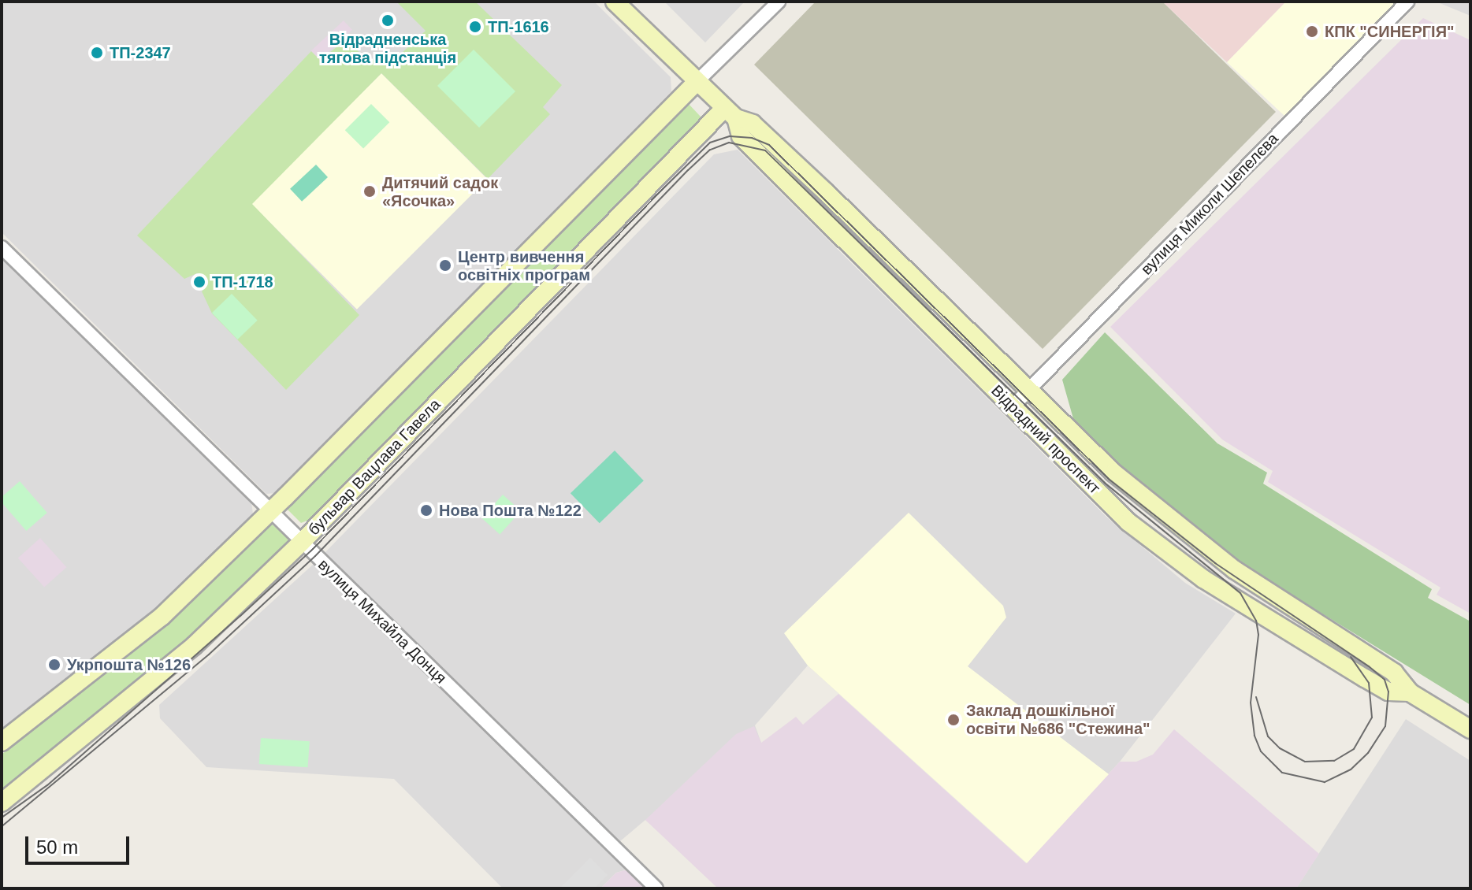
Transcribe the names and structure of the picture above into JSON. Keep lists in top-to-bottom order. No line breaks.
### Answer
{"streets":{"main road":["Відрадний проспект","бульвар Вацлава Гавела"],"street":["вулиця Миколи Шепелєва","вулиця Михайла Донця"]},"crossings":[["вулиця Миколи Шепелєва","Відрадний проспект"],["Відрадний проспект","бульвар Вацлава Гавела"],["бульвар Вацлава Гавела","вулиця Михайла Донця"]],"places":["Відрадненська тягова підстанція","ТП-1616","КПК \"СИНЕРГІЯ\"","ТП-2347","Дитячий садок «Ясочка»","Центр вивчення освітніх програм","ТП-1718","Нова Пошта №122","Укрпошта №126","Заклад дошкільної освіти №686 \"Стежина\""],"scale_bar":"50 m"}
